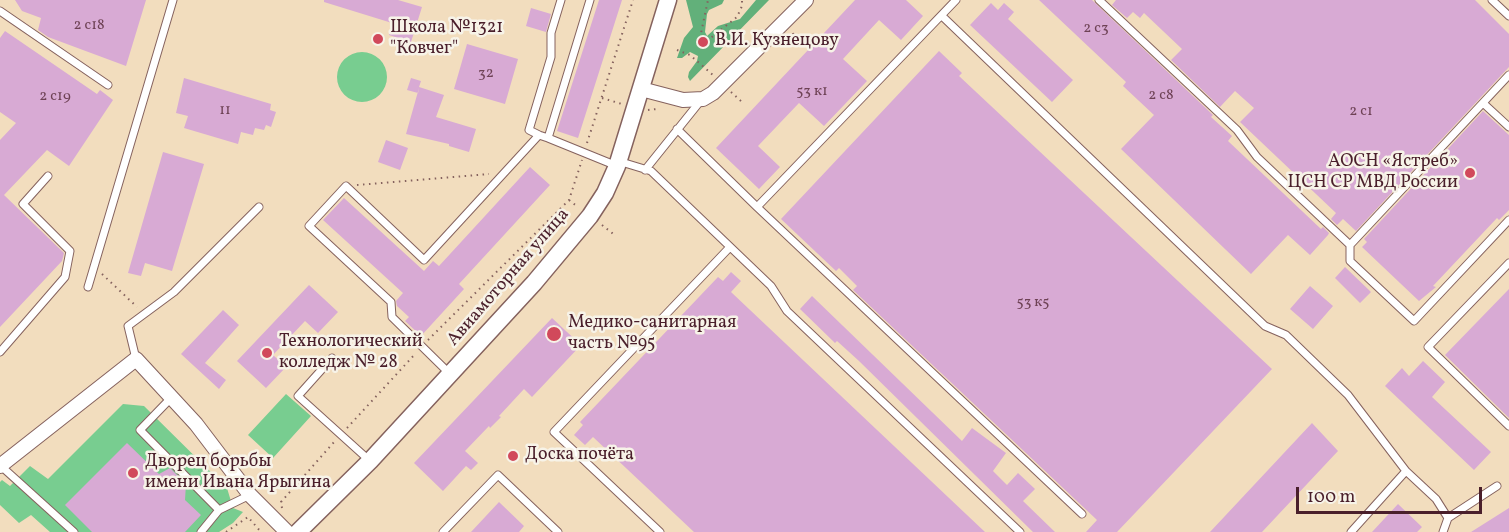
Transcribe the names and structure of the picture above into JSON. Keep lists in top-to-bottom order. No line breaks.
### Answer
{"streets":{"street":["Авиамоторная улица"]},"places":["Школа №1321 \"Ковчег\"","В.И. Кузнецову","АОСН «Ястреб» ЦСН СР МВД России","Медико-санитарная часть №95","Технологический колледж № 28","Доска почёта","Дворец борьбы имени Ивана Ярыгина"],"house_numbers":["2 с18","2 с3","32","53 к1","2 с8","2 с19","11","2 с1","53 к5"],"scale_bar":"100 m"}
